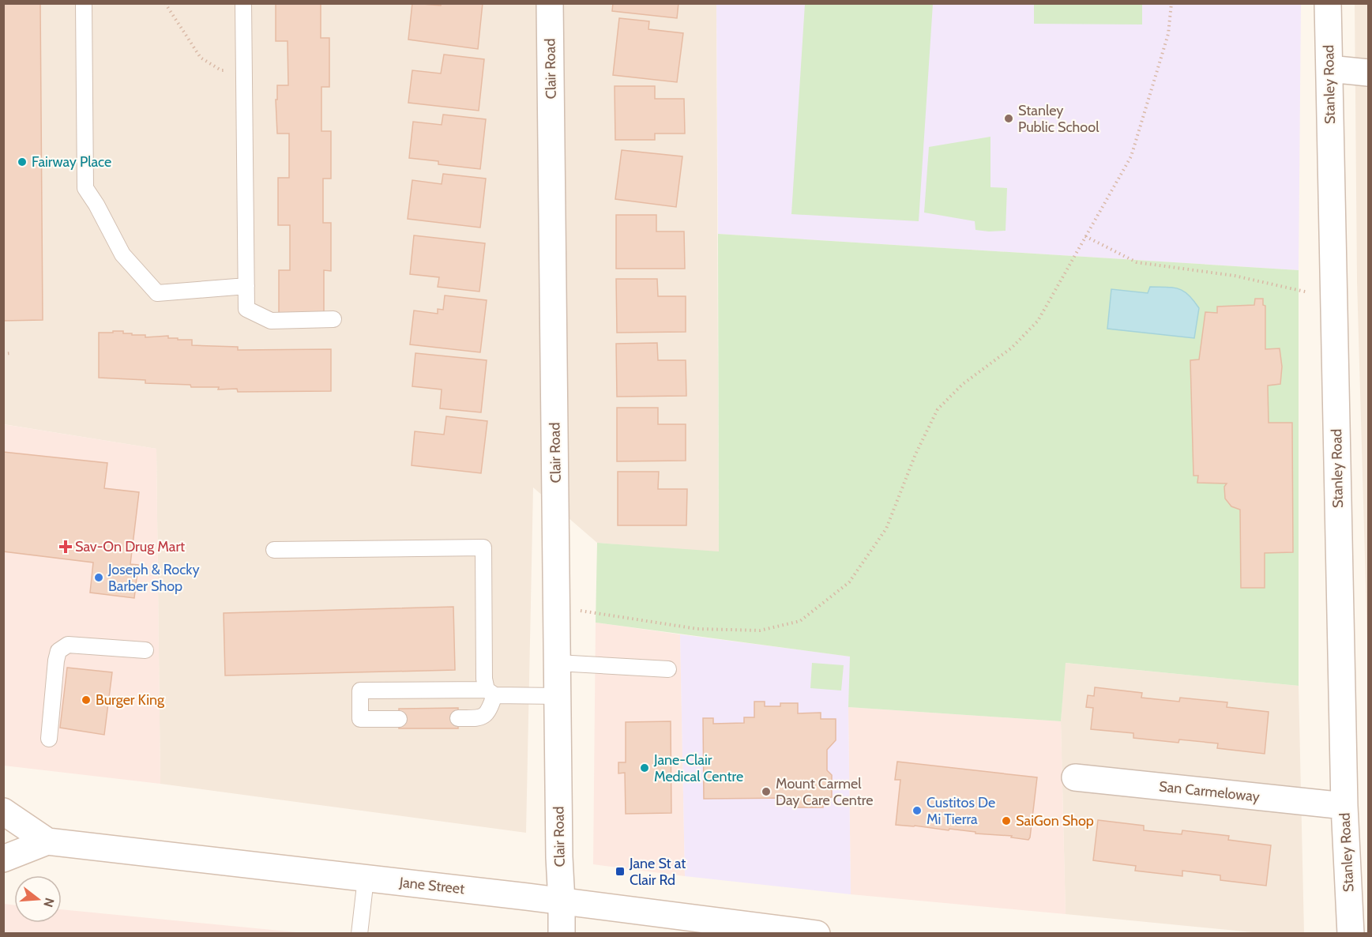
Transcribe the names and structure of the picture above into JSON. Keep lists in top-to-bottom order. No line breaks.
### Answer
{"streets":{"street":["Clair Road","Stanley Road","San Carmeloway","Jane Street"]},"crossings":[["Clair Road","Jane Street"],["Stanley Road","San Carmeloway"]],"places":{"other":["Stanley Public School","Fairway Place","Joseph & Rocky Barber Shop","Burger King","Jane-Clair Medical Centre","Mount Carmel Day Care Centre","Custitos De Mi Tierra","SaiGon Shop"],"health":["Sav-On Drug Mart"],"transit":["Jane St at Clair Rd"]},"north":"right"}
